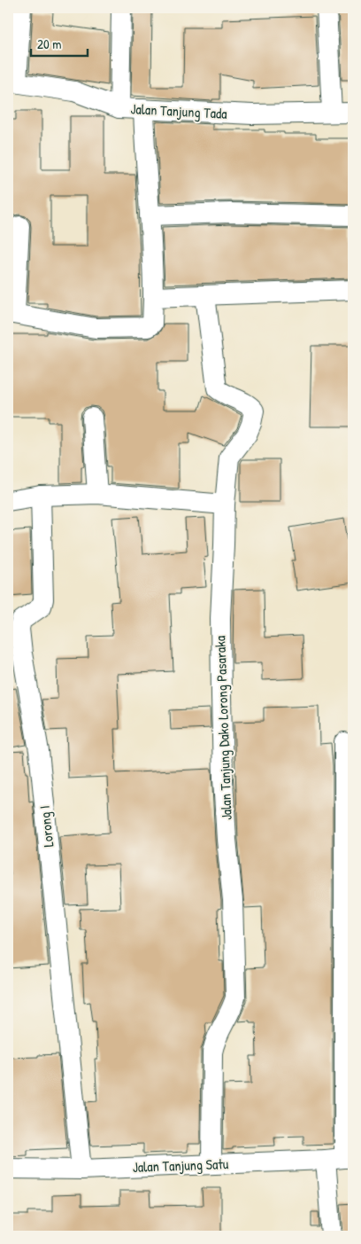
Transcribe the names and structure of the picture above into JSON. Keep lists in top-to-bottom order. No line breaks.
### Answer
{"streets":{"street":["Jalan Tanjung Tada","Jalan Tanjung Dako Lorong Pasaraka","Lorong I","Jalan Tanjung Satu"]},"crossings":[["Jalan Tanjung Dako Lorong Pasaraka","Jalan Tanjung Satu"],["Lorong I","Jalan Tanjung Satu"]],"scale_bar":"20 m"}
